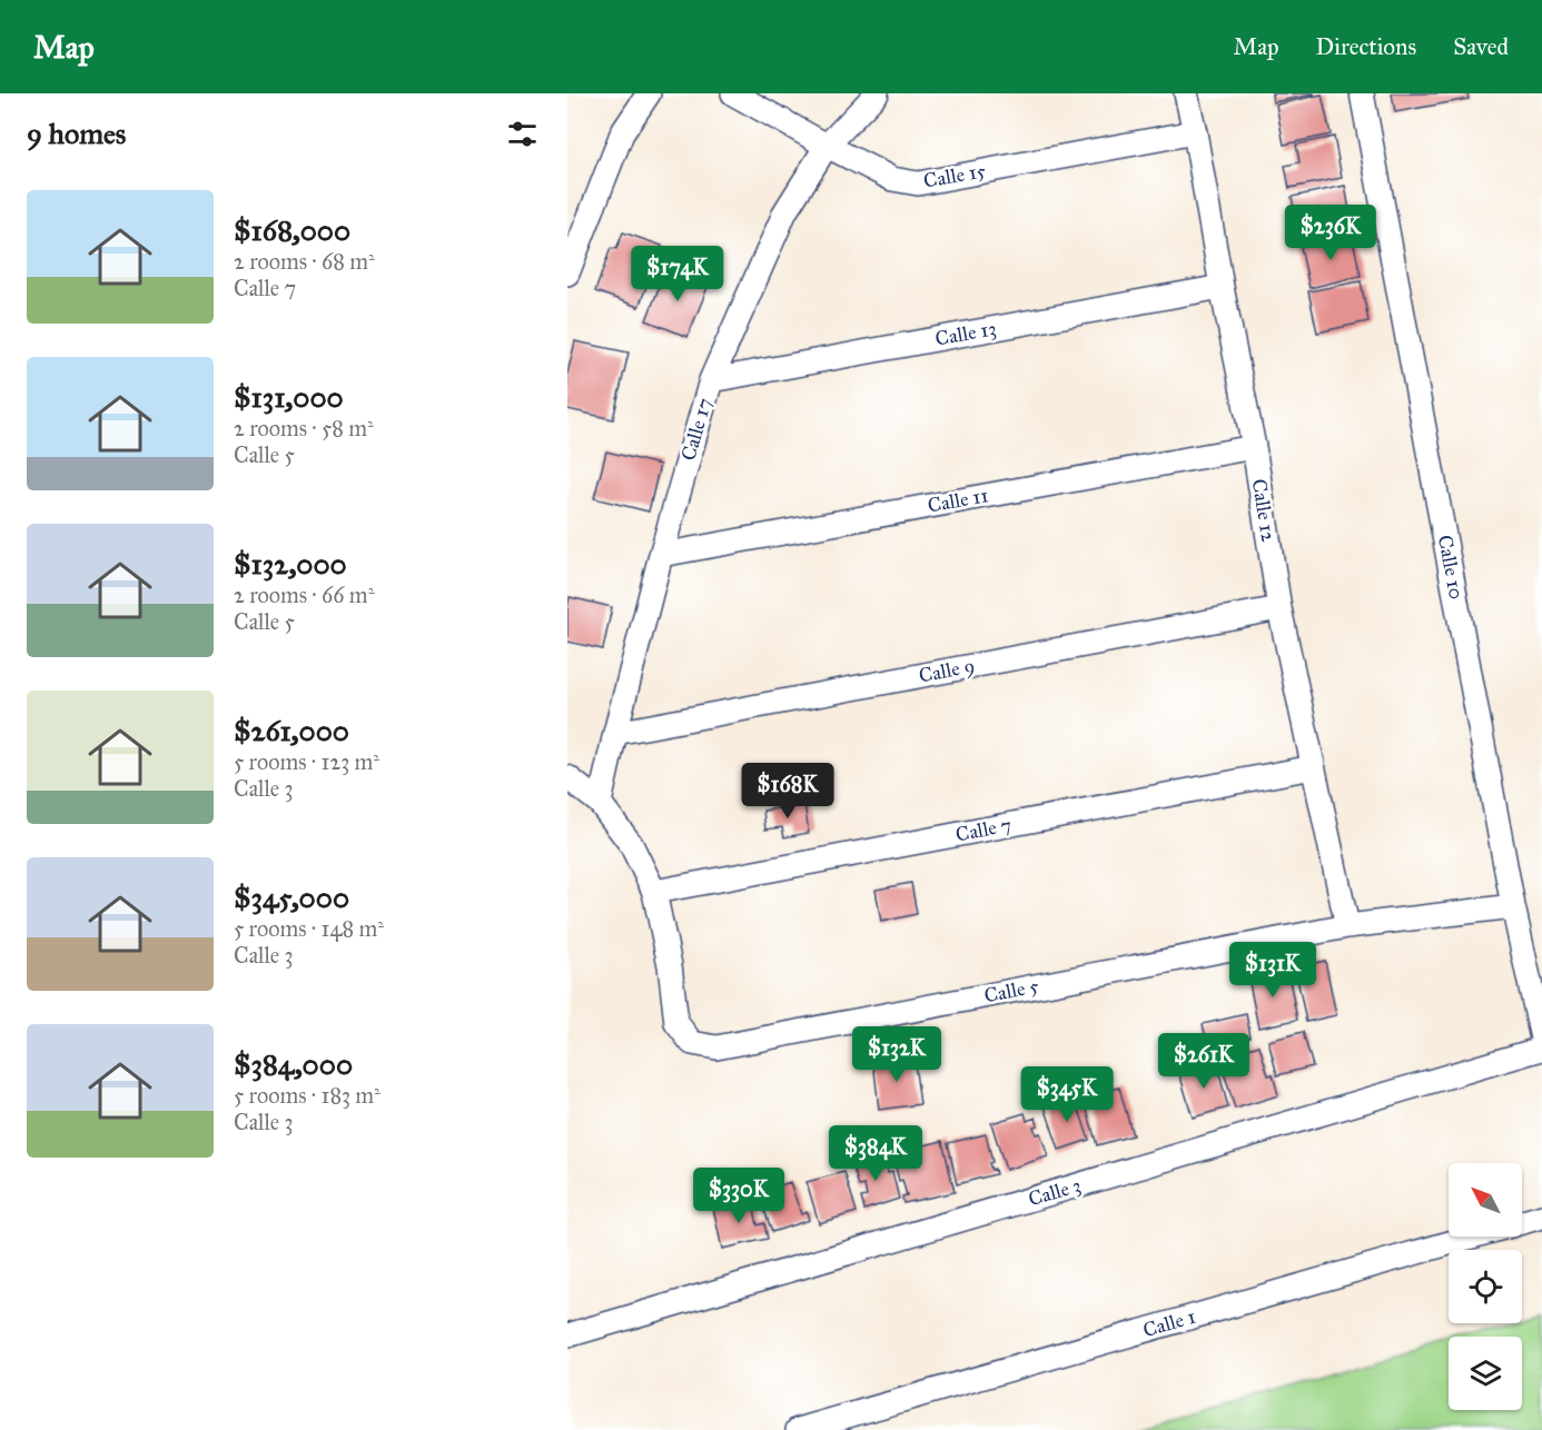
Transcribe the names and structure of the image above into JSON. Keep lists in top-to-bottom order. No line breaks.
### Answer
{"streets":{"street":["Calle 15","Calle 13","Calle 17","Calle 11","Calle 12","Calle 10","Calle 9","Calle 7","Calle 5","Calle 3","Calle 1"]},"crossings":[["Calle 15","Calle 17"],["Calle 15","Calle 12"],["Calle 13","Calle 17"],["Calle 13","Calle 12"],["Calle 17","Calle 11"],["Calle 17","Calle 9"],["Calle 17","Calle 5"],["Calle 11","Calle 12"],["Calle 12","Calle 9"],["Calle 12","Calle 7"],["Calle 12","Calle 5"],["Calle 10","Calle 5"],["Calle 7","Calle 5"]],"north":"top left","page":{"header":"Map","nav":["Map","Directions","Saved"],"heading":"9 homes","list":[{"name":"$168,000","note":"2 rooms · 68 m² · Calle 7"},{"name":"$131,000","note":"2 rooms · 58 m² · Calle 5"},{"name":"$132,000","note":"2 rooms · 66 m² · Calle 5"},{"name":"$261,000","note":"5 rooms · 123 m² · Calle 3"},{"name":"$345,000","note":"5 rooms · 148 m² · Calle 3"},{"name":"$384,000","note":"5 rooms · 183 m² · Calle 3"}],"price":["$236K","$174K","$168K","$131K","$132K","$261K","$345K","$384K","$330K"]}}
